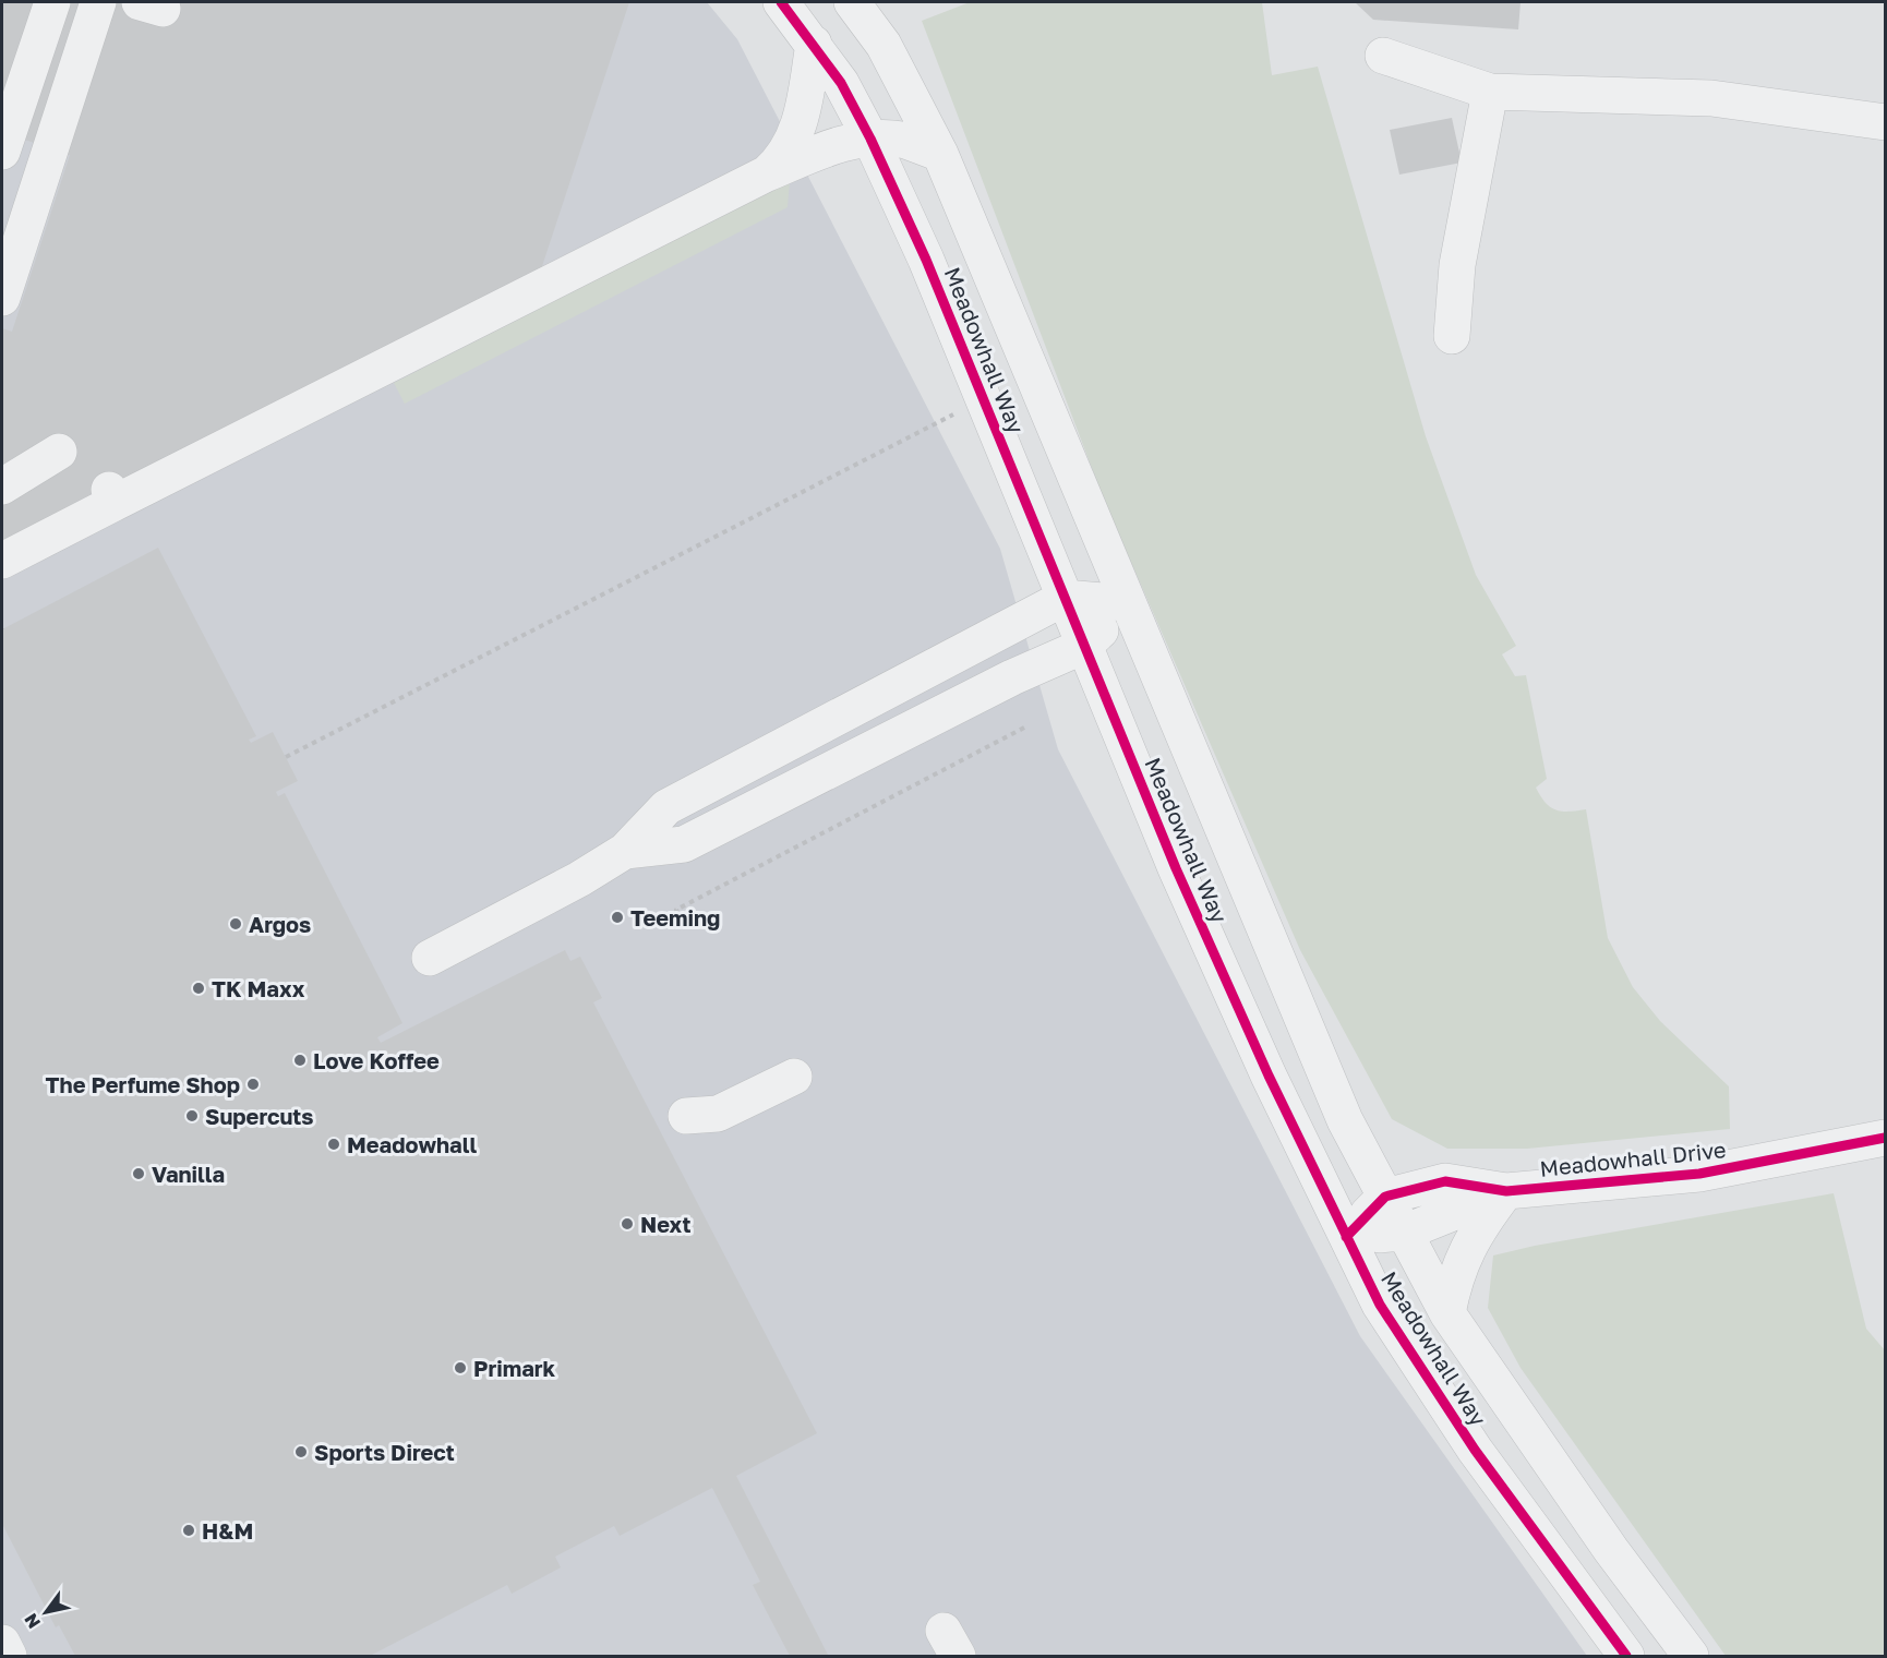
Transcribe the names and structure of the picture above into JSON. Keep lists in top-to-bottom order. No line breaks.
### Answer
{"streets":{"street":["Meadowhall Way","Meadowhall Drive"]},"crossings":[["Meadowhall Way","Meadowhall Drive"]],"places":["Teeming","Argos","TK Maxx","Love Koffee","The Perfume Shop","Supercuts","Meadowhall","Vanilla","Next","Primark","Sports Direct","H&M"],"north":"bottom left"}
